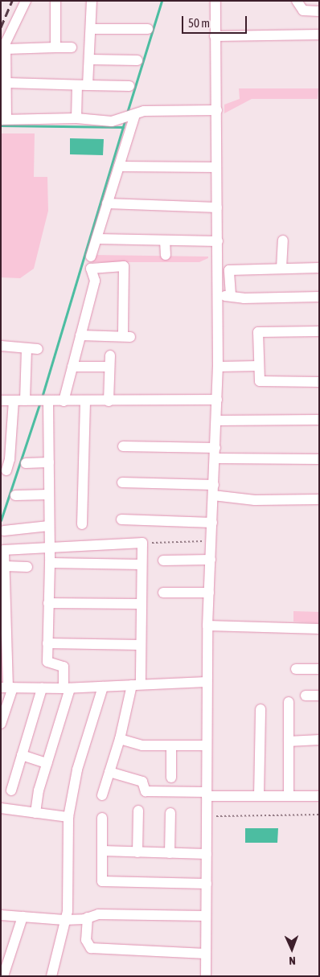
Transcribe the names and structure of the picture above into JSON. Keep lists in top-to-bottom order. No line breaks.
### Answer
{"scale_bar":"50 m","north":"bottom"}
